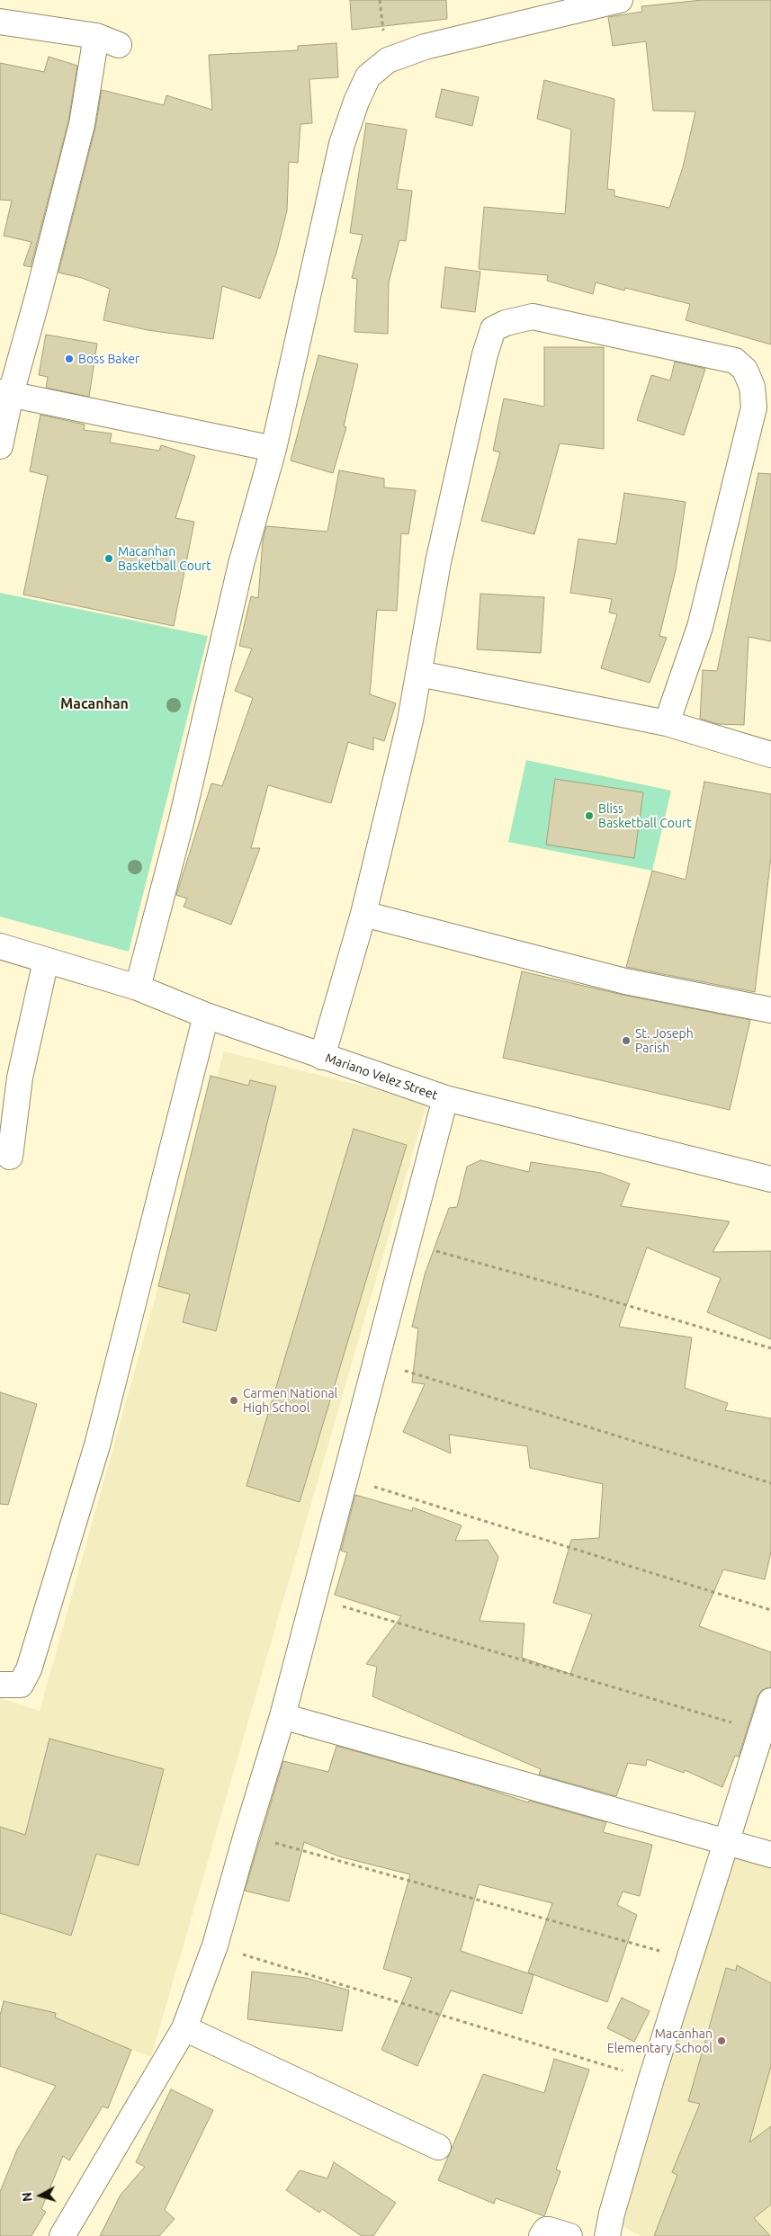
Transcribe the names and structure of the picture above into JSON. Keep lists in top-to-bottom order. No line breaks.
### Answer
{"streets":{"street":["Mariano Velez Street"]},"districts":["Macanhan"],"places":["Boss Baker","Macanhan Basketball Court","Bliss Basketball Court","St. Joseph Parish","Carmen National High School","Macanhan Elementary School"],"north":"left"}
